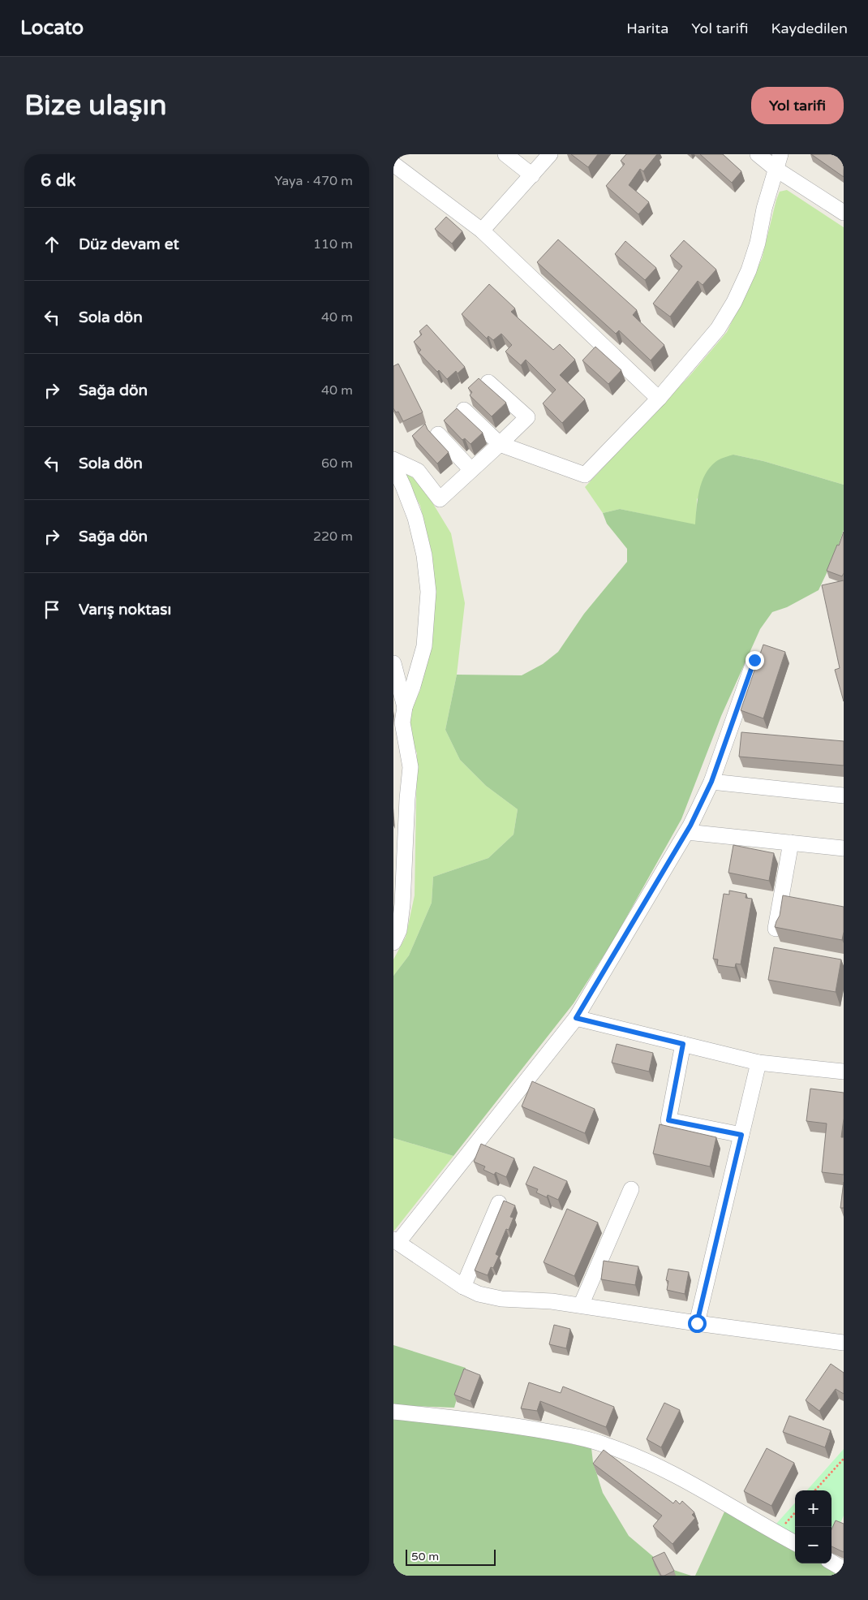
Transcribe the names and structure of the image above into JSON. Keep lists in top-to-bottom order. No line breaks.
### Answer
{"scale_bar":"50 m","page":{"header":"Locato","nav":["Harita","Yol tarifi","Kaydedilen"],"buttons":"Yol tarifi","title":"Bize ulaşın","heading":["6 dk","Yaya · 470 m"],"list":[["Düz devam et","110 m"],["Sola dön","40 m"],["Sağa dön","40 m"],["Sola dön","60 m"],["Sağa dön","220 m"],"Varış noktası"],"map_buttons":["+","−"],"scale":"50 m"}}
